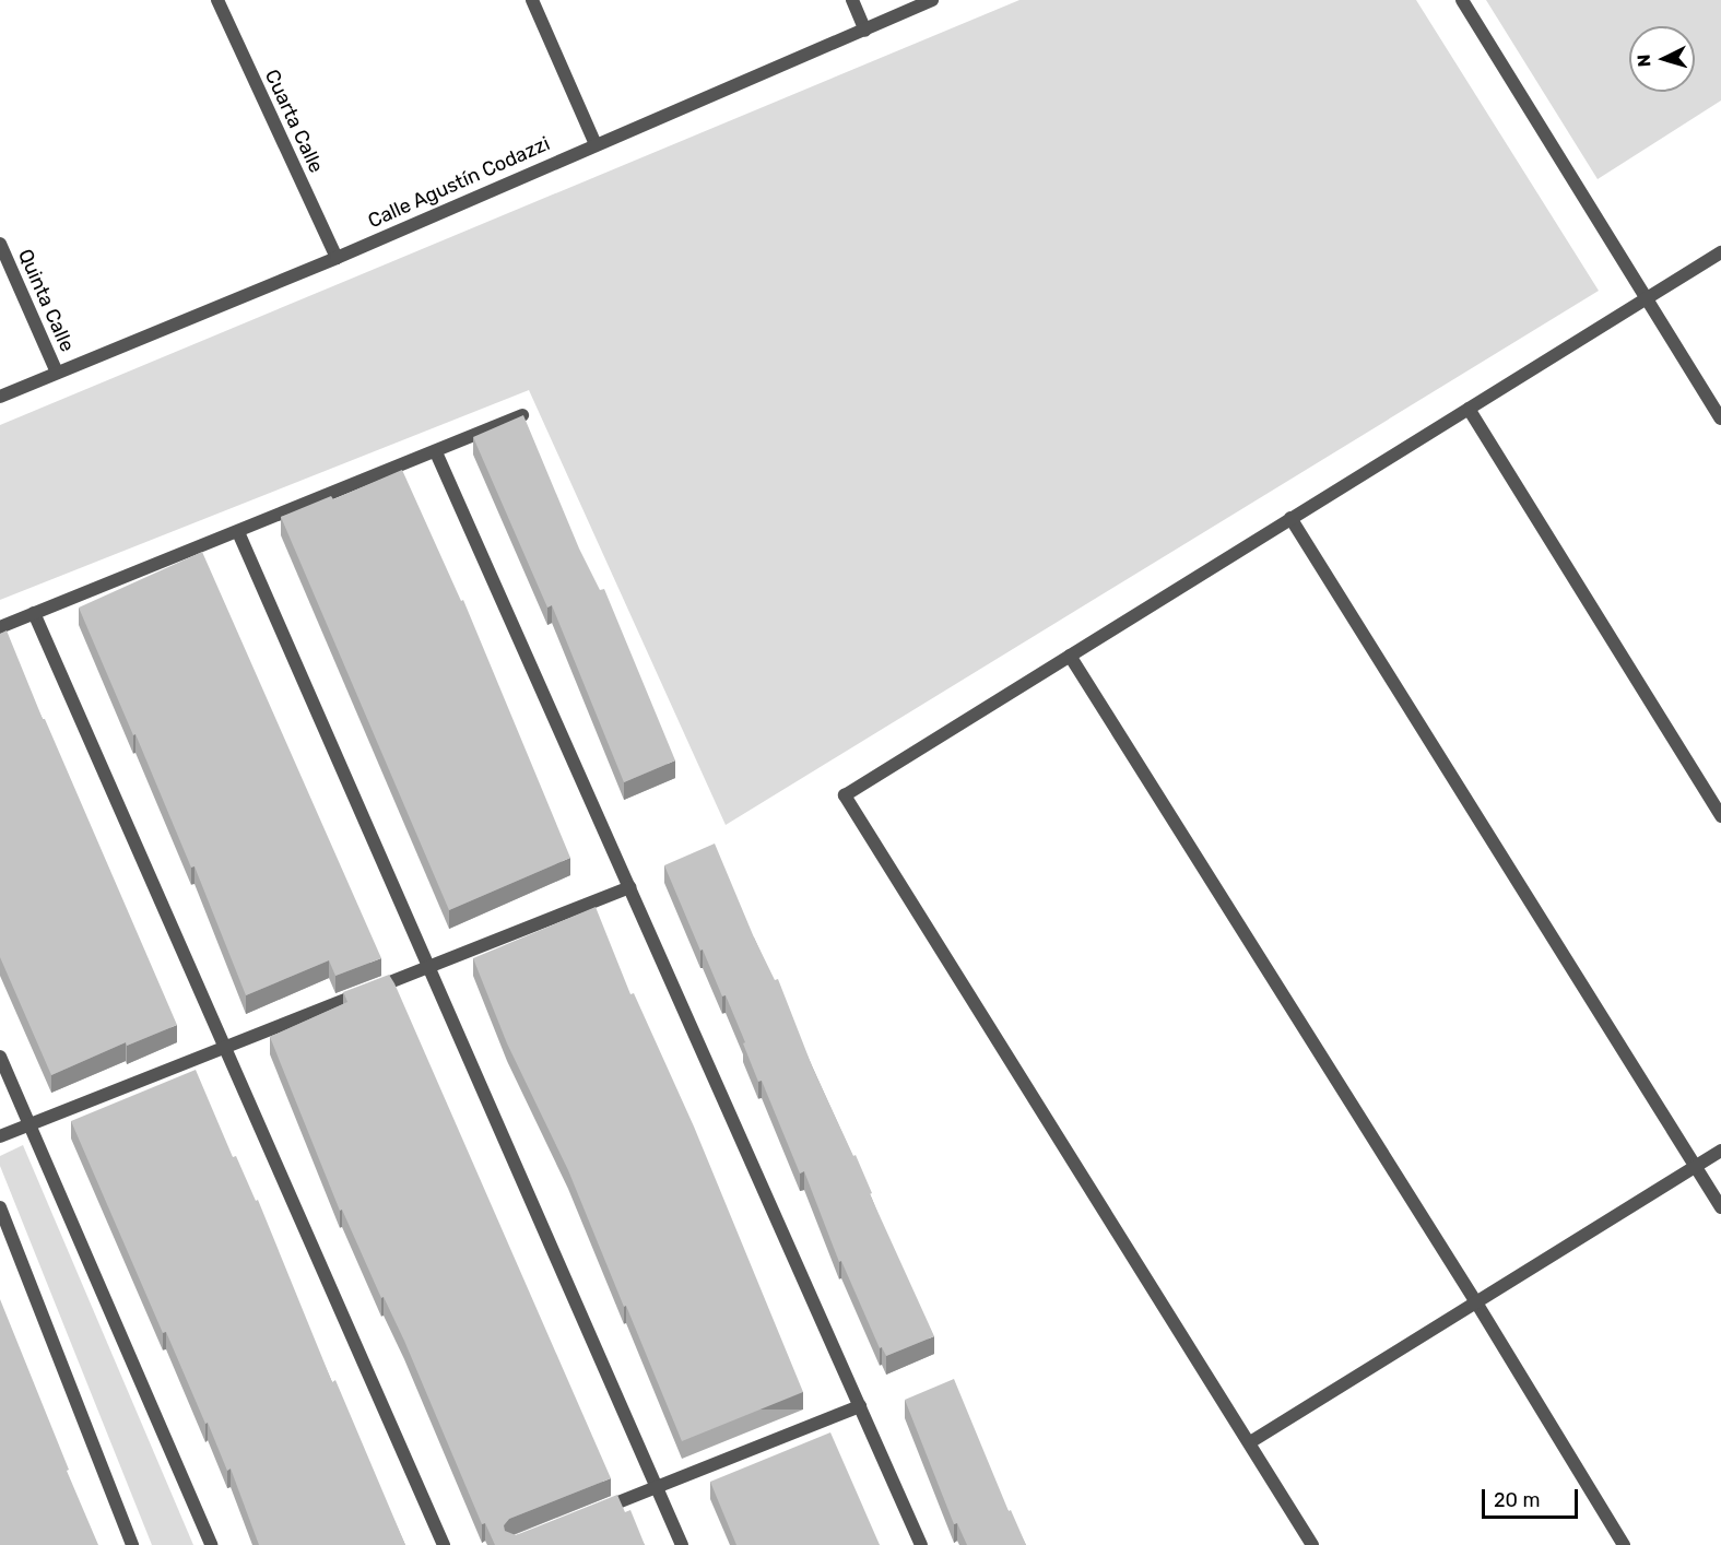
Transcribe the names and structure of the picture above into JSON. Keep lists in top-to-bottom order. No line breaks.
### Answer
{"streets":{"street":["Cuarta Calle","Calle Agustín Codazzi","Quinta Calle"]},"crossings":[["Cuarta Calle","Calle Agustín Codazzi"],["Calle Agustín Codazzi","Quinta Calle"]],"scale_bar":"20 m","north":"left"}
